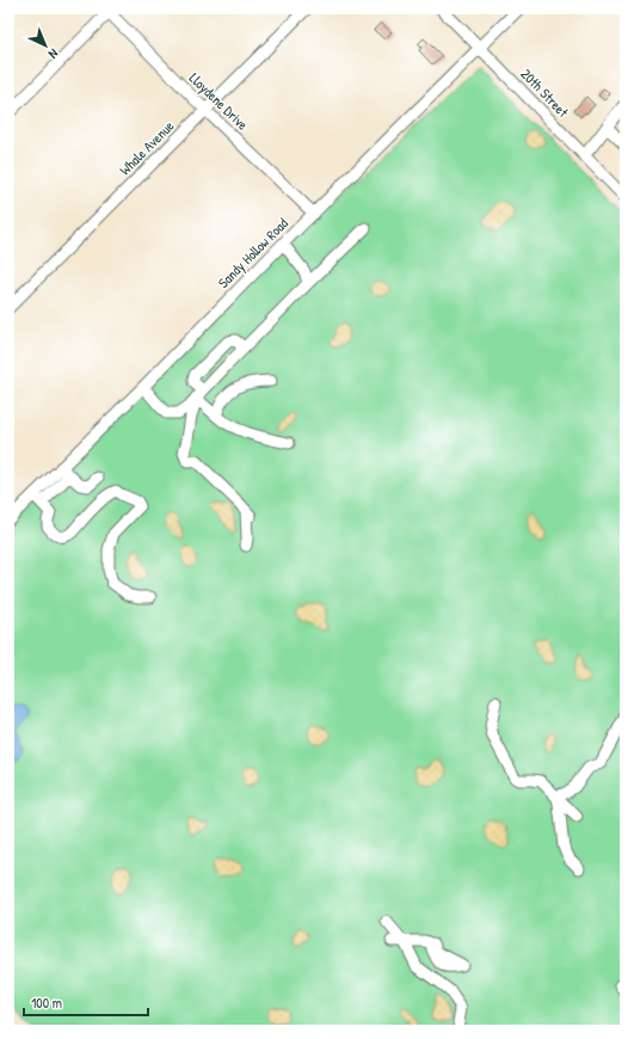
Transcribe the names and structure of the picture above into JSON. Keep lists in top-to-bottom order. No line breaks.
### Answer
{"streets":{"street":["20th Street","Lloydene Drive","Whale Avenue","Sandy Hollow Road"]},"crossings":[["20th Street","Sandy Hollow Road"],["Lloydene Drive","Whale Avenue"],["Lloydene Drive","Sandy Hollow Road"]],"scale_bar":"100 m","north":"bottom right"}
